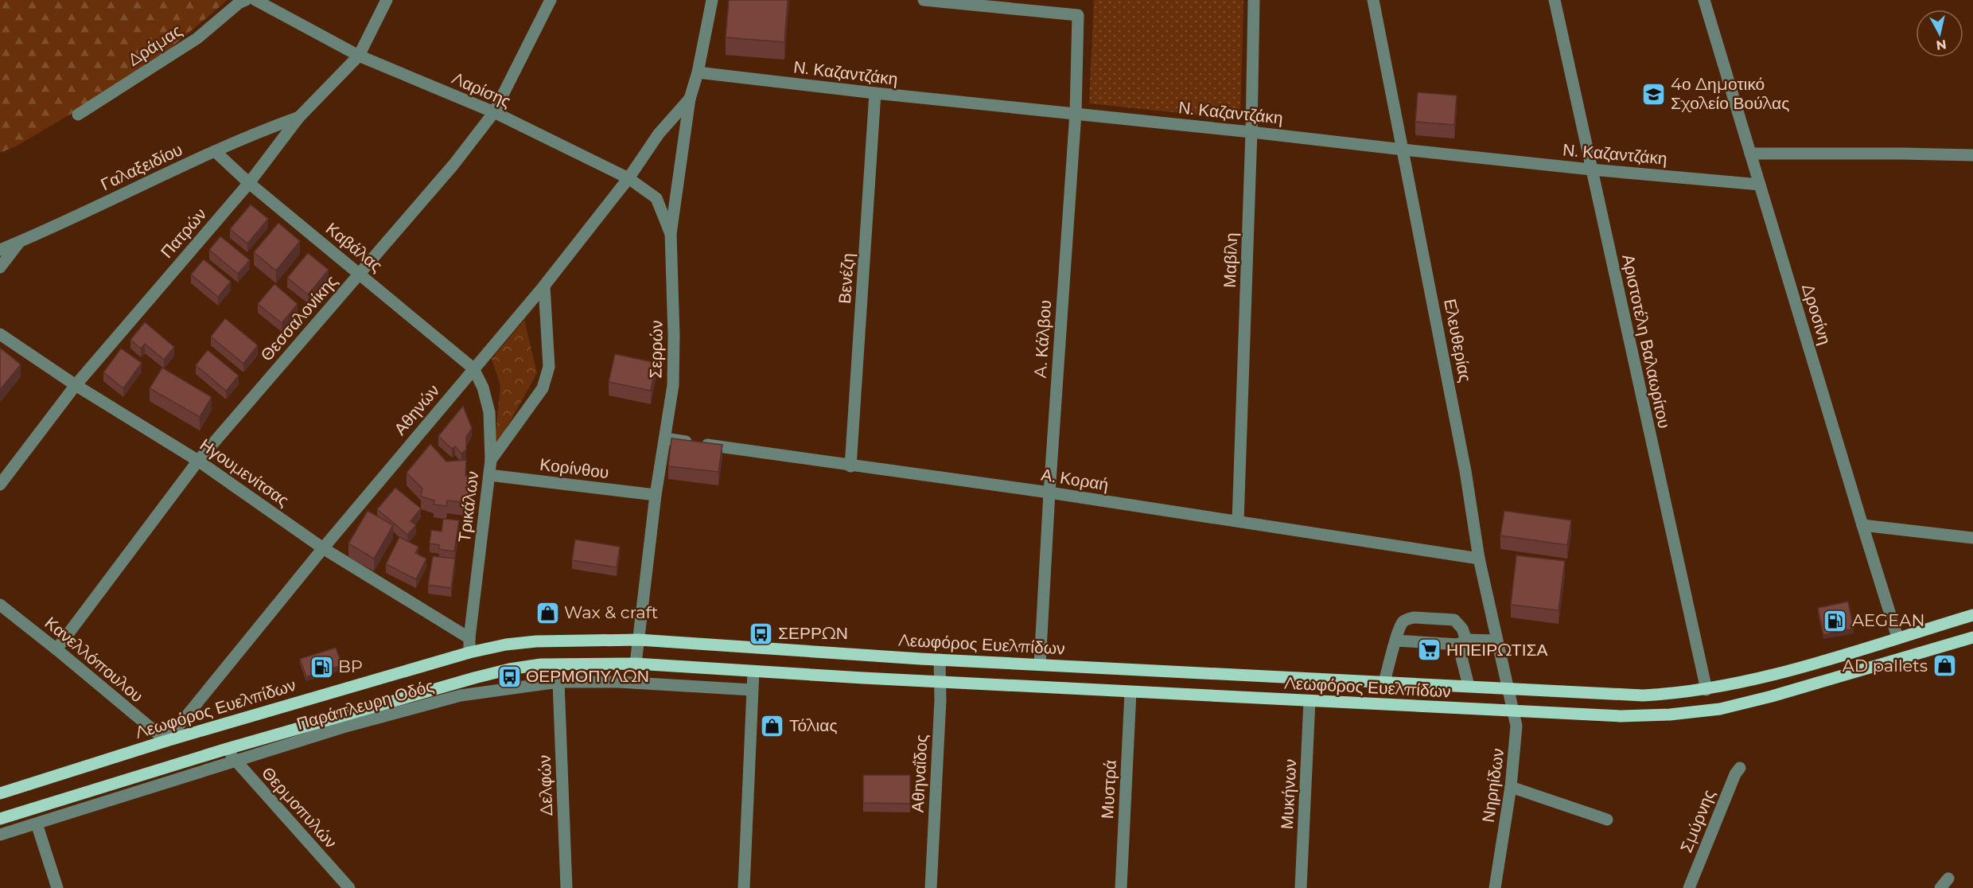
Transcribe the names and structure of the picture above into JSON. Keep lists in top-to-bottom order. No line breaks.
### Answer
{"streets":{"main road":["Λεωφόρος Ευελπίδων"],"street":["Δράμας","Ν. Καζαντζάκη","Λαρίσης","Γαλαξειδίου","Πατρών","Καβάλας","Μαβίλη","Βενέζη","Δροσίνη","Θεσσαλονίκης","A. Κάλβου","Ελευθερίας","Αριστοτέλη Βαλαωρίτου","Σερρών","Αθηνών","Κορίνθου","Ηγουμενίτσας","Α. Κοραή","Τρικάλων","Κανελλόπουλου","Παράπλευρη Οδός","Αθηναΐδος","Δελφών","Νηρηίδων","Μυστρά","Μυκήνων","Θερμοπυλών","Σμύρνης"]},"crossings":[["Ν. Καζαντζάκη","Μαβίλη"],["Ν. Καζαντζάκη","Βενέζη"],["Ν. Καζαντζάκη","Δροσίνη"],["Ν. Καζαντζάκη","A. Κάλβου"],["Ν. Καζαντζάκη","Ελευθερίας"],["Ν. Καζαντζάκη","Αριστοτέλη Βαλαωρίτου"],["Ν. Καζαντζάκη","Σερρών"],["Λαρίσης","Πατρών"],["Λαρίσης","Θεσσαλονίκης"],["Λαρίσης","Σερρών"],["Λαρίσης","Αθηνών"],["Γαλαξειδίου","Πατρών"],["Γαλαξειδίου","Καβάλας"],["Πατρών","Καβάλας"],["Πατρών","Ηγουμενίτσας"],["Καβάλας","Θεσσαλονίκης"],["Καβάλας","Αθηνών"],["Καβάλας","Τρικάλων"],["Μαβίλη","Α. Κοραή"],["Βενέζη","Α. Κοραή"],["Δροσίνη","Λεωφόρος Ευελπίδων"],["Θεσσαλονίκης","Ηγουμενίτσας"],["Θεσσαλονίκης","Κανελλόπουλου"],["A. Κάλβου","Α. Κοραή"],["A. Κάλβου","Λεωφόρος Ευελπίδων"],["Ελευθερίας","Α. Κοραή"],["Ελευθερίας","Λεωφόρος Ευελπίδων"],["Ελευθερίας","Νηρηίδων"],["Αριστοτέλη Βαλαωρίτου","Λεωφόρος Ευελπίδων"],["Σερρών","Αθηνών"],["Σερρών","Κορίνθου"],["Σερρών","Α. Κοραή"],["Σερρών","Λεωφόρος Ευελπίδων"],["Αθηνών","Ηγουμενίτσας"],["Αθηνών","Τρικάλων"],["Αθηνών","Λεωφόρος Ευελπίδων"],["Αθηνών","Κανελλόπουλου"],["Κορίνθου","Τρικάλων"],["Ηγουμενίτσας","Τρικάλων"],["Τρικάλων","Λεωφόρος Ευελπίδων"],["Λεωφόρος Ευελπίδων","Κανελλόπουλου"],["Λεωφόρος Ευελπίδων","Αθηναΐδος"],["Λεωφόρος Ευελπίδων","Νηρηίδων"],["Λεωφόρος Ευελπίδων","Μυστρά"],["Λεωφόρος Ευελπίδων","Μυκήνων"],["Λεωφόρος Ευελπίδων","Θερμοπυλών"],["Παράπλευρη Οδός","Δελφών"],["Παράπλευρη Οδός","Θερμοπυλών"]],"places":{"school or university":["4ο Δημοτικό Σχολείο Βούλας"],"shop":["Wax & craft","AD pallets","Τόλιας"],"fuel station":["AEGEAN","BP"],"bus stop":["ΣΕΡΡΩΝ","ΘΕΡΜΟΠΥΛΩΝ"],"supermarket":["ΗΠΕΙΡΩΤΙΣΑ"]},"north":"bottom"}
